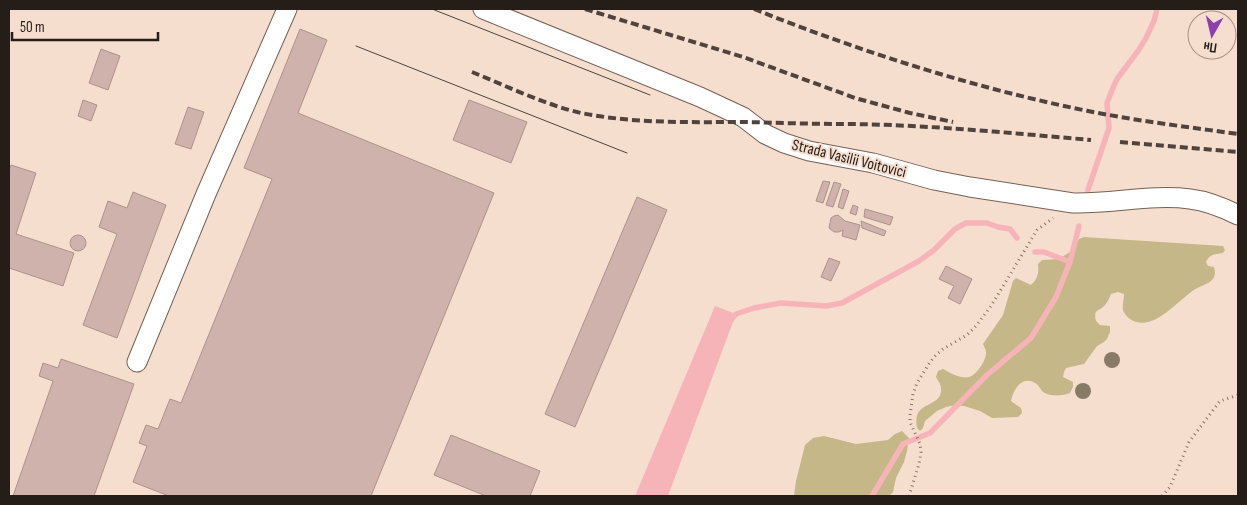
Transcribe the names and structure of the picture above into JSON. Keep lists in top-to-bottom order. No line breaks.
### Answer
{"streets":{"street":["Strada Vasilii Voitovici"]},"scale_bar":"50 m","north":"bottom"}
